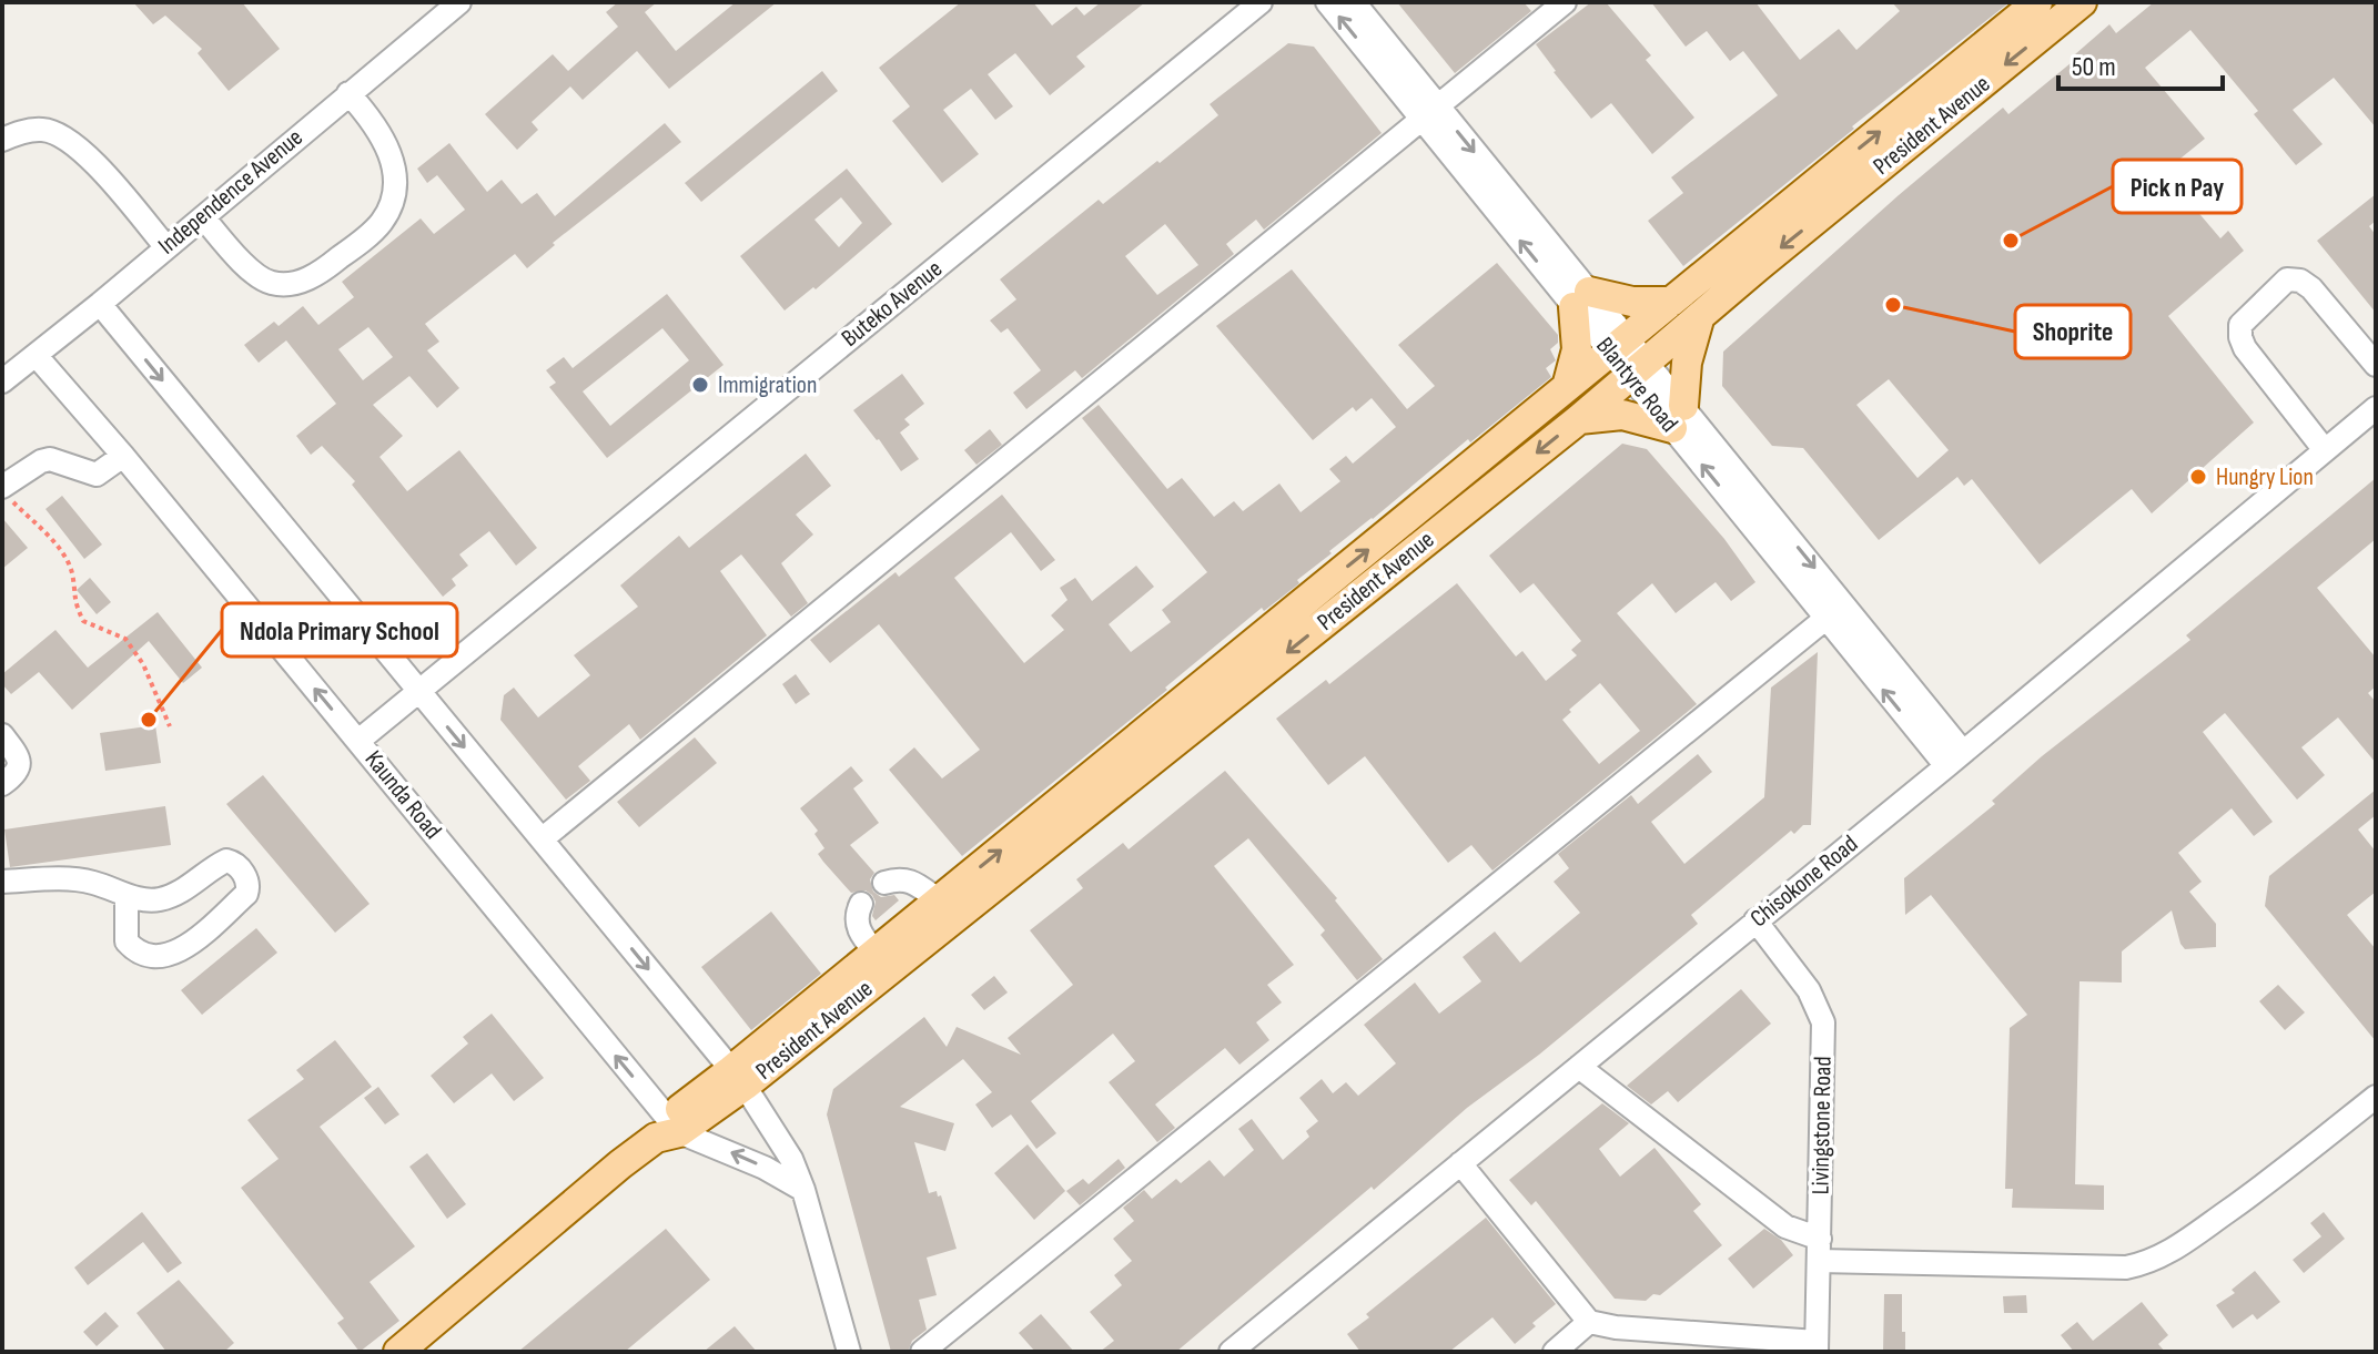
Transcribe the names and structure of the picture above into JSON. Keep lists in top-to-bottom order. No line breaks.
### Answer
{"streets":{"main road":["President Avenue"],"street":["Independence Avenue","Buteko Avenue","Blantyre Road","Kaunda Road","Chisokone Road","Livingstone Road"]},"crossings":[["President Avenue","Blantyre Road"],["President Avenue","Kaunda Road"],["Independence Avenue","Kaunda Road"],["Buteko Avenue","Kaunda Road"],["Blantyre Road","Chisokone Road"],["Chisokone Road","Livingstone Road"]],"places":["Pick n Pay","Shoprite","Immigration","Hungry Lion","Ndola Primary School"],"scale_bar":"50 m"}
